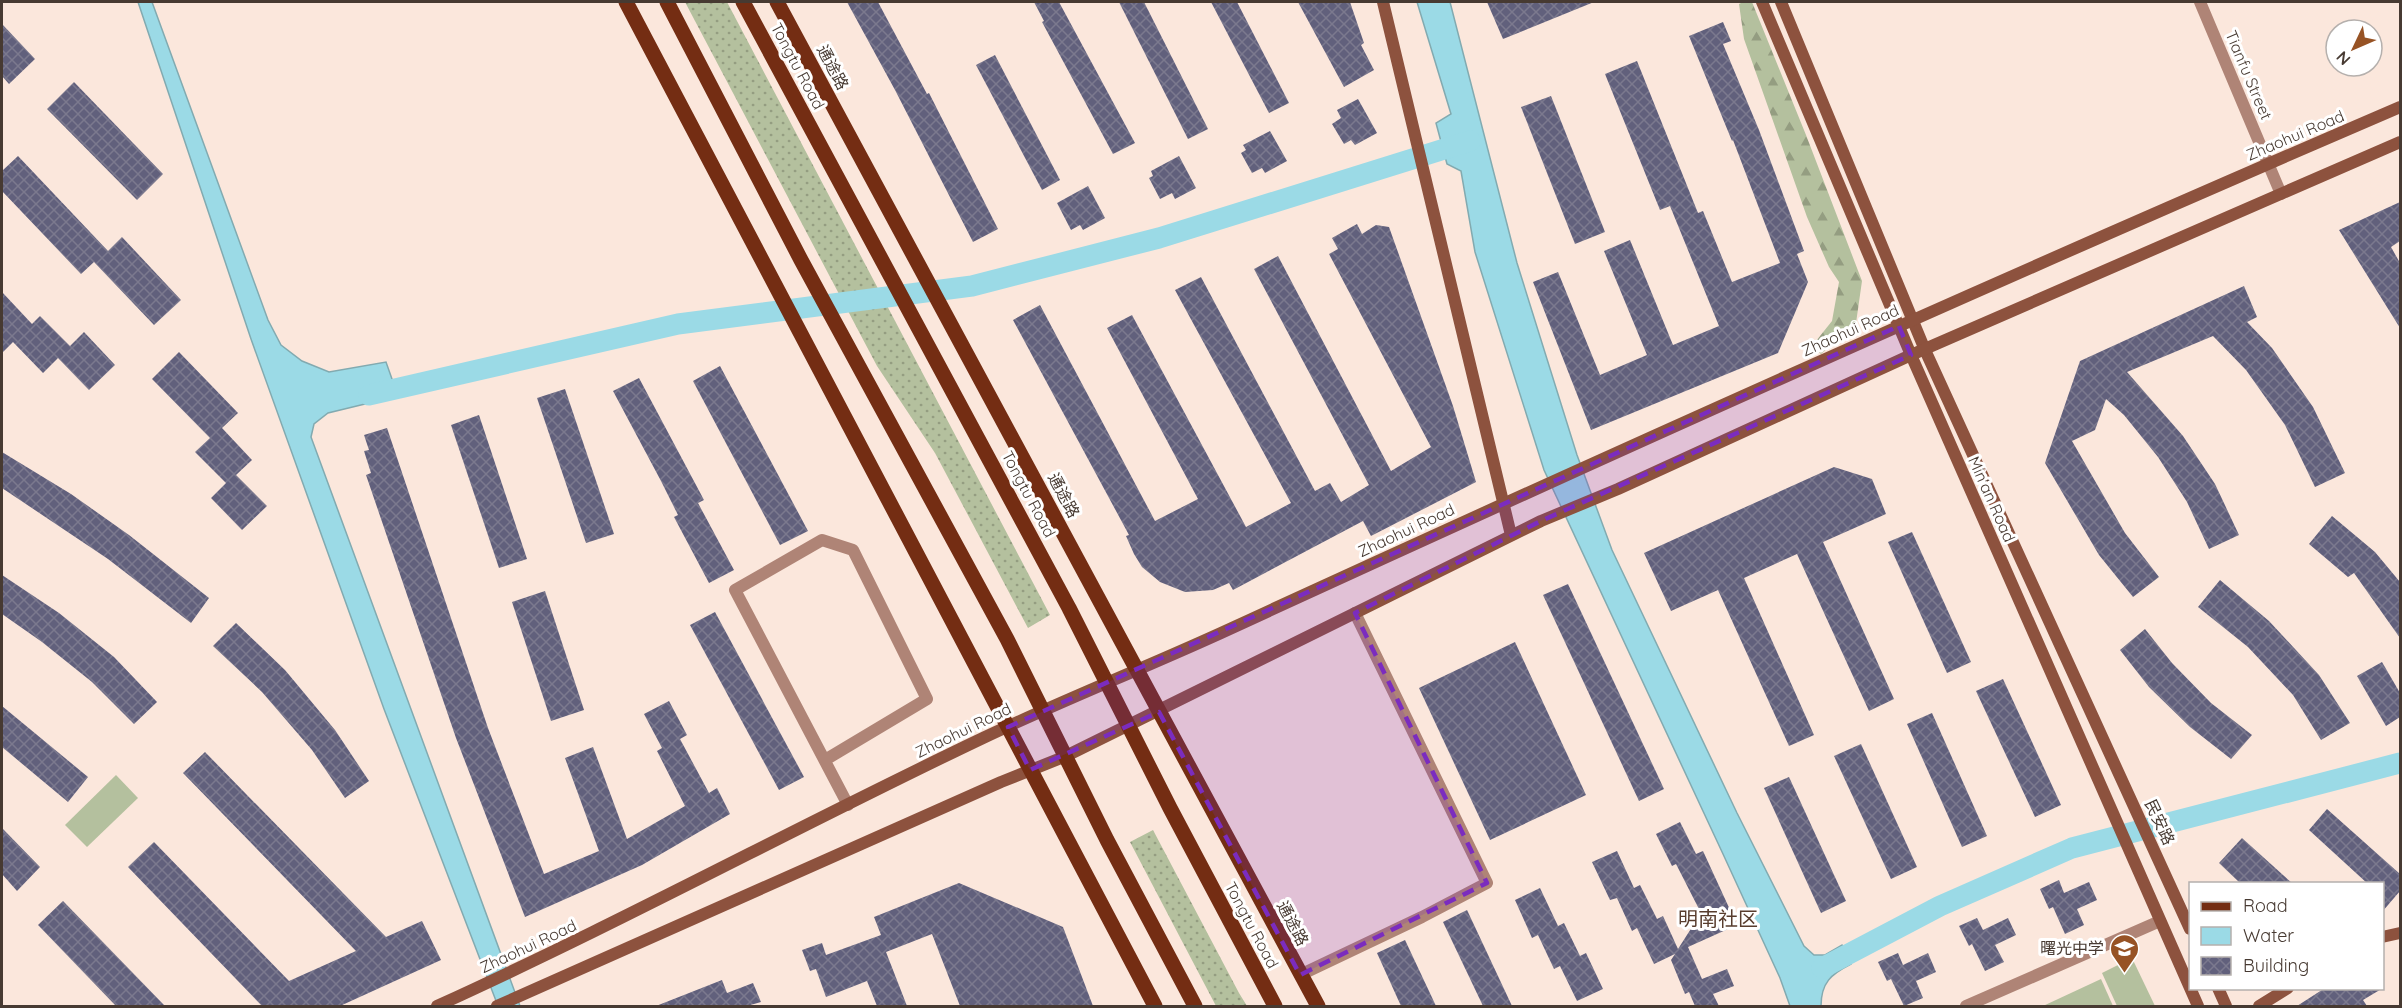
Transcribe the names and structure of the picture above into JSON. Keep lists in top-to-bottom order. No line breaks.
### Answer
{"streets":{"main road":["Tongtu Road","通途路","Zhaohui Road","Min'an Road","民安路"],"street":["Tianfu Street"]},"crossings":[["Tongtu Road","Zhaohui Road"],["通途路","Zhaohui Road"],["Tianfu Street","Zhaohui Road"],["Zhaohui Road","Min'an Road"],["Min'an Road","民安路"]],"districts":["明南社区"],"places":{"school or university":["曙光中学"]},"legend":["Road","Water","Building"],"north":"bottom left"}
